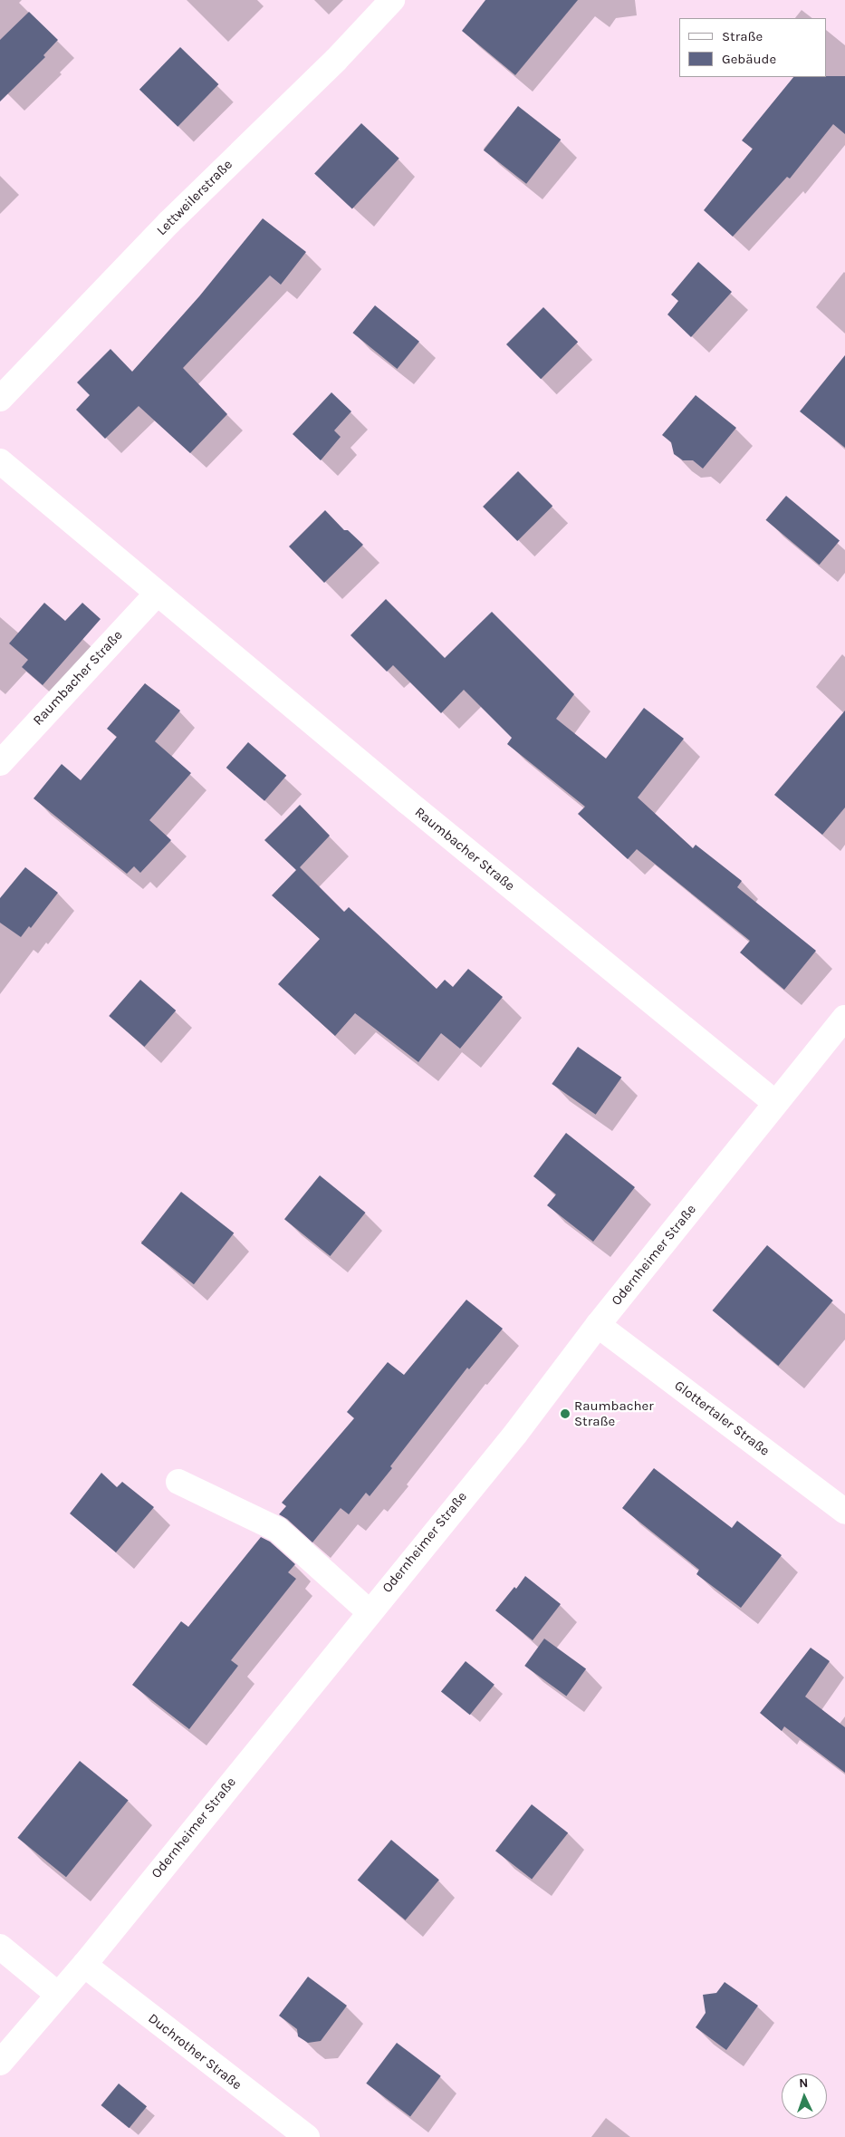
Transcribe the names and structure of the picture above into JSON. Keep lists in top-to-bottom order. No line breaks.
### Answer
{"streets":{"street":["Lettweilerstraße","Raumbacher Straße","Odernheimer Straße","Glottertaler Straße","Duchrother Straße"]},"crossings":[["Raumbacher Straße","Odernheimer Straße"],["Odernheimer Straße","Glottertaler Straße"],["Odernheimer Straße","Duchrother Straße"]],"places":["Raumbacher Straße"],"legend":["Straße","Gebäude"],"north":"top"}
